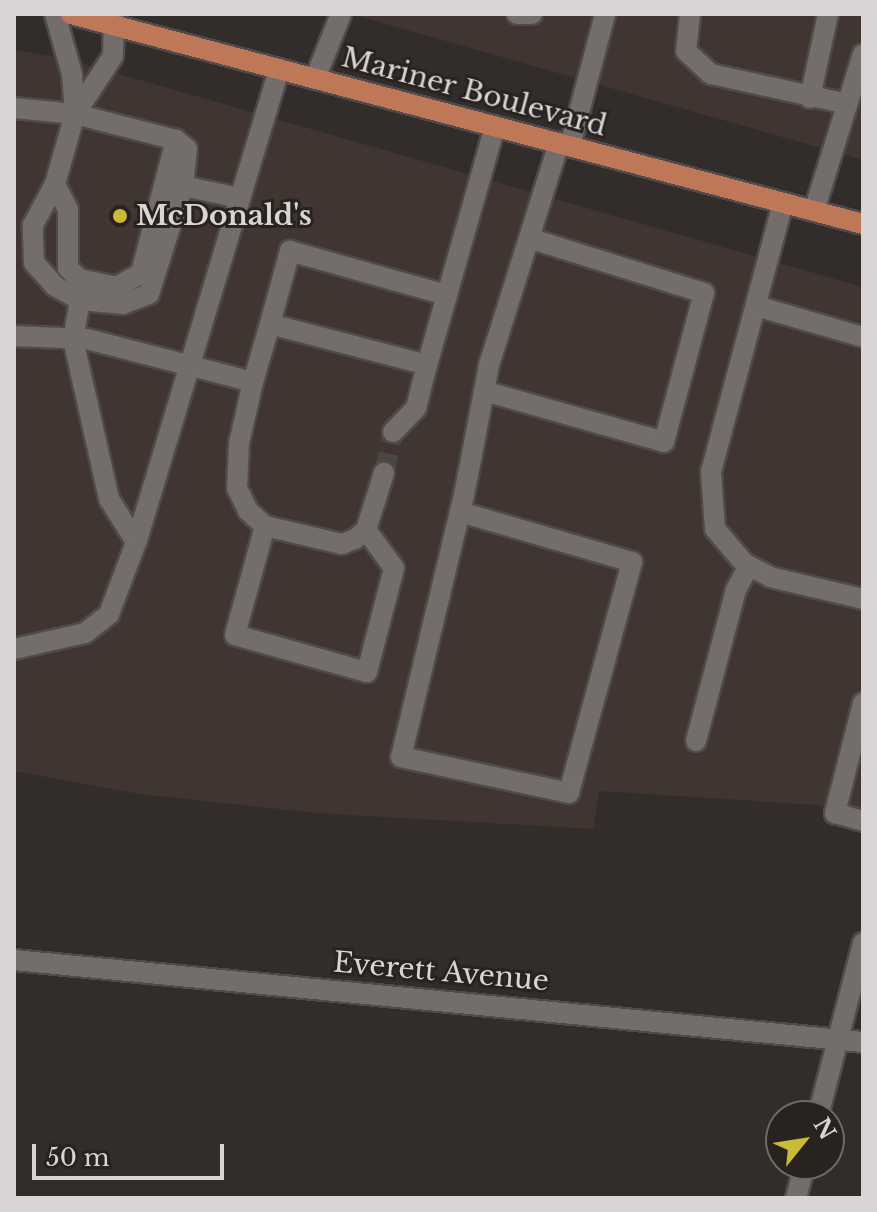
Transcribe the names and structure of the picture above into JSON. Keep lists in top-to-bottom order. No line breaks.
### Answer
{"streets":{"main road":["Mariner Boulevard"],"street":["Everett Avenue"]},"places":["McDonald's"],"scale_bar":"50 m","north":"top right"}
